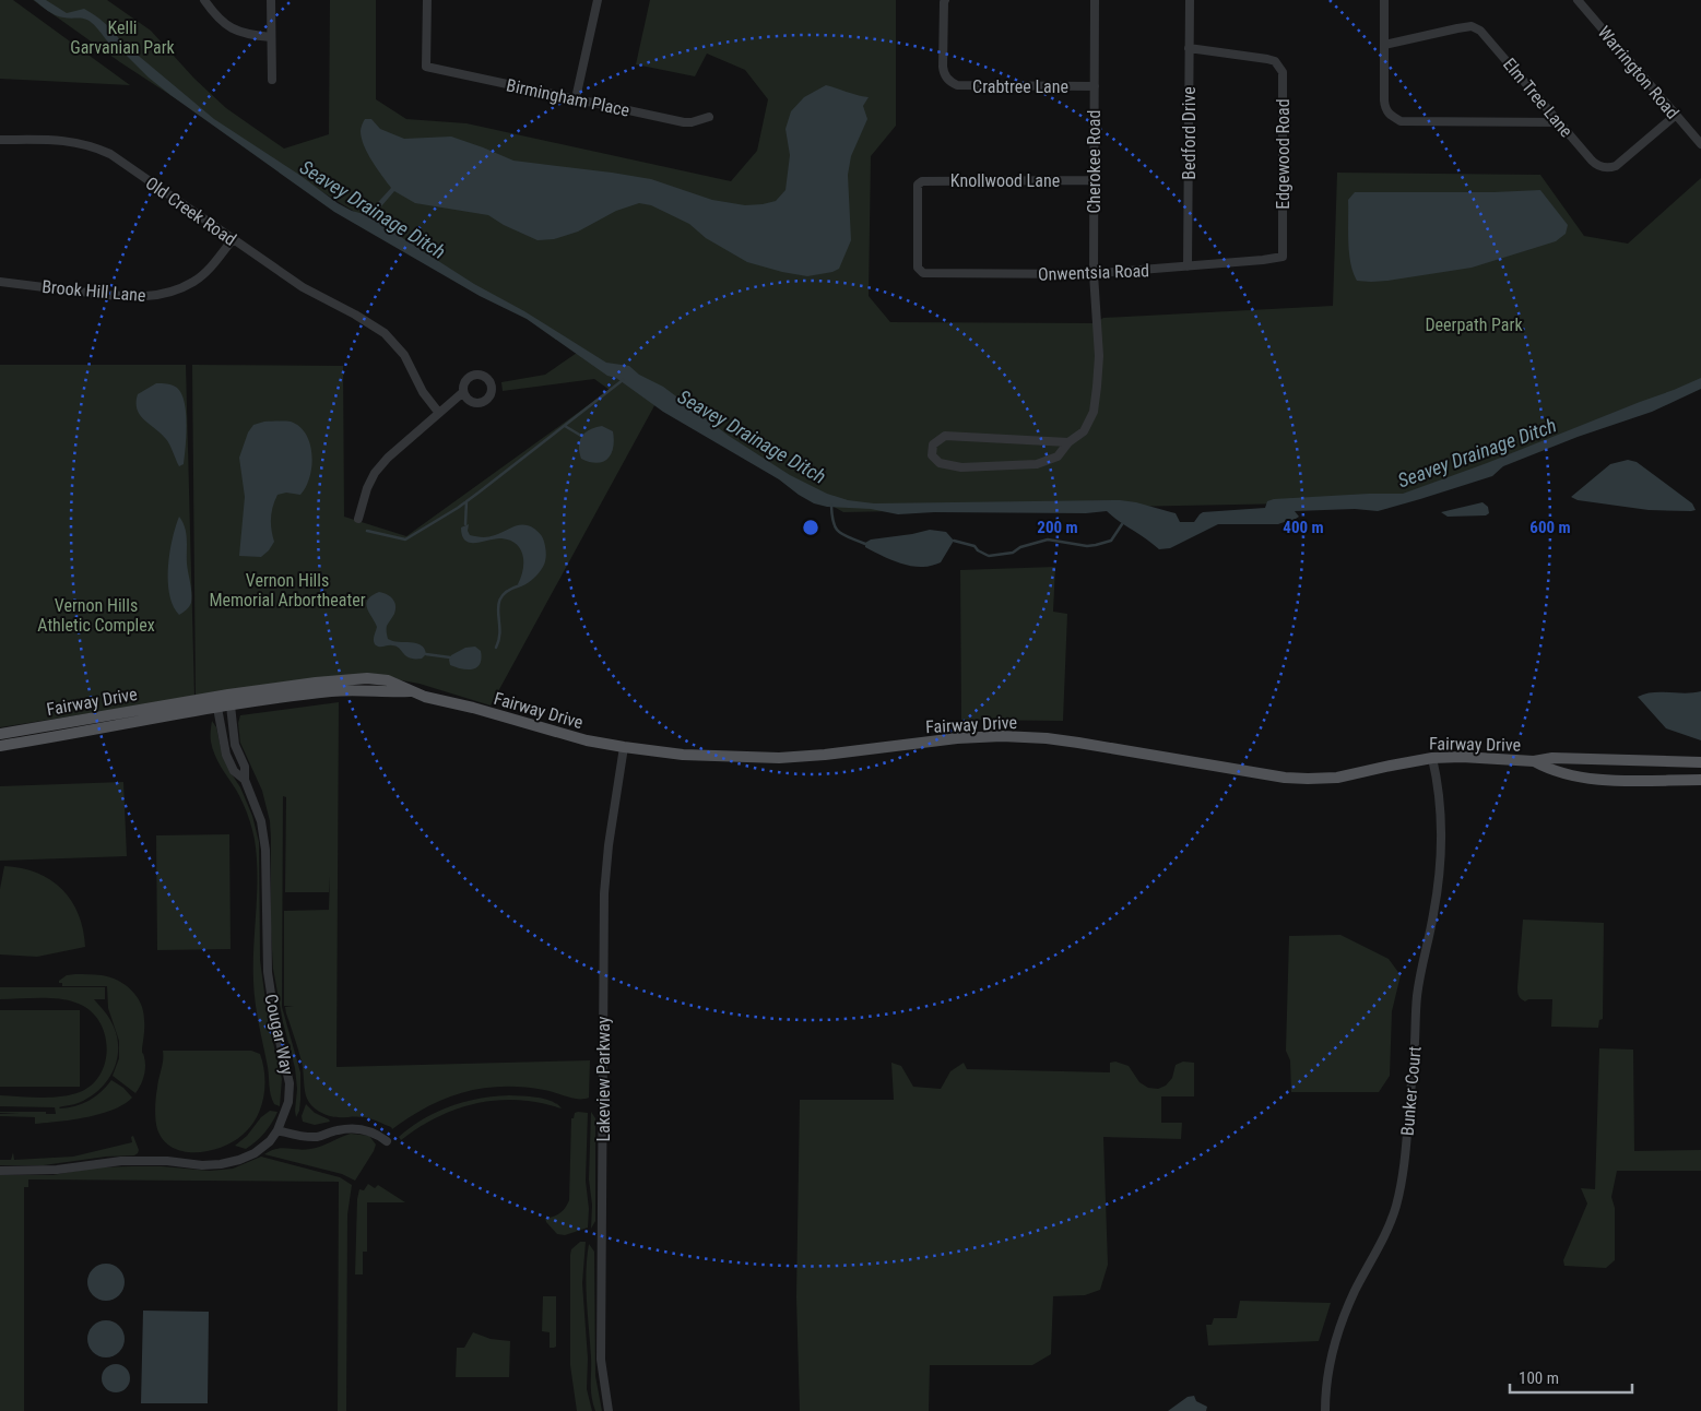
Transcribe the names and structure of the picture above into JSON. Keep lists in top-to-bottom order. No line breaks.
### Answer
{"streets":{"main road":["Fairway Drive"],"street":["Warrington Road","Crabtree Lane","Birmingham Place","Elm Tree Lane","Bedford Drive","Edgewood Road","Cherokee Road","Knollwood Lane","Old Creek Road","Onwentsia Road","Brook Hill Lane","Cougar Way","Lakeview Parkway","Bunker Court"]},"crossings":[["Warrington Road","Elm Tree Lane"],["Crabtree Lane","Cherokee Road"],["Bedford Drive","Edgewood Road"],["Bedford Drive","Onwentsia Road"],["Edgewood Road","Onwentsia Road"],["Cherokee Road","Knollwood Lane"],["Cherokee Road","Onwentsia Road"],["Knollwood Lane","Onwentsia Road"],["Old Creek Road","Brook Hill Lane"],["Fairway Drive","Cougar Way"],["Fairway Drive","Lakeview Parkway"],["Fairway Drive","Bunker Court"]],"water":["Seavey Drainage Ditch"],"parks":["Kelli Garvanian Park","Deerpath Park","Vernon Hills Memorial Arbortheater","Vernon Hills Athletic Complex"],"scale_bar":"100 m","rings":["200 m","400 m","600 m"]}
